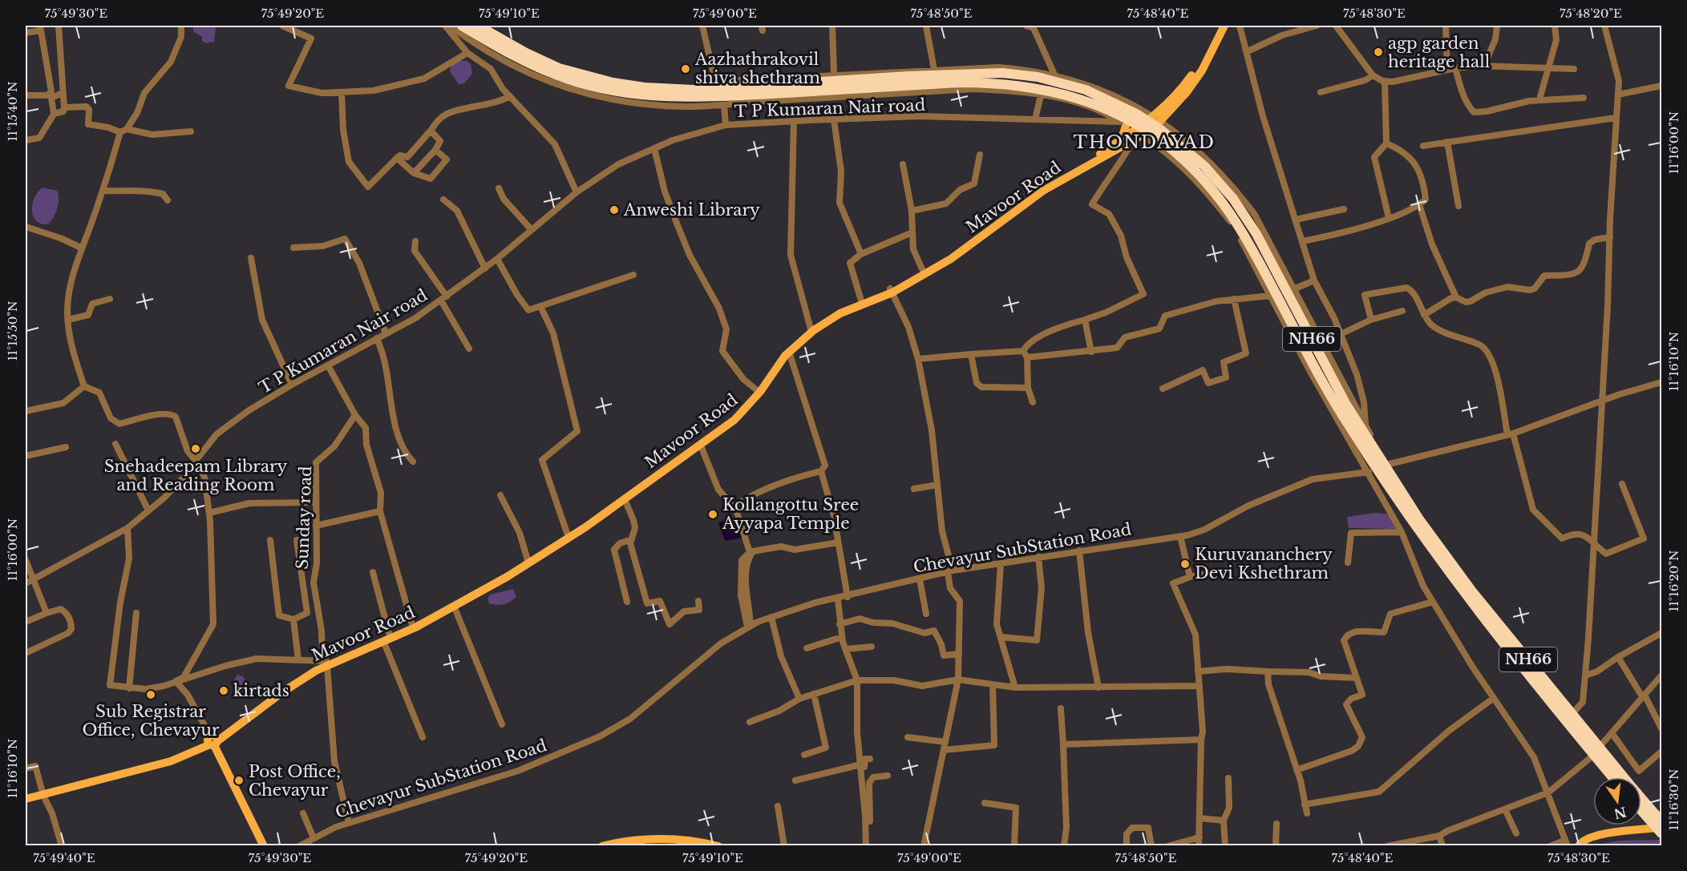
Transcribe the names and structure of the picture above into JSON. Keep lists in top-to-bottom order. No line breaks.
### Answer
{"streets":{"highway":["NH66"],"main road":["Mavoor Road"],"street":["T P Kumaran Nair road","Sunday road","Chevayur SubStation Road"]},"crossings":[["Mavoor Road","Sunday road"],["Sunday road","Chevayur SubStation Road"]],"districts":["THONDAYAD"],"places":["agp garden heritage hall","Aazhathrakovil shiva shethram","Anweshi Library","Snehadeepam Library and Reading Room","Kollangottu Sree Ayyapa Temple","Kuruvananchery Devi Kshethram","kirtads","Sub Registrar Office, Chevayur","Post Office, Chevayur"],"north":"bottom","coordinates":["75°49'30\"E","75°49'20\"E","75°49'10\"E","75°49'00\"E","75°48'50\"E","75°48'40\"E","75°48'30\"E","75°48'20\"E","11°15'40\"N","11°16'00\"N","11°15'50\"N","11°16'10\"N","11°16'20\"N","11°16'30\"N","75°49'40\"E"]}
